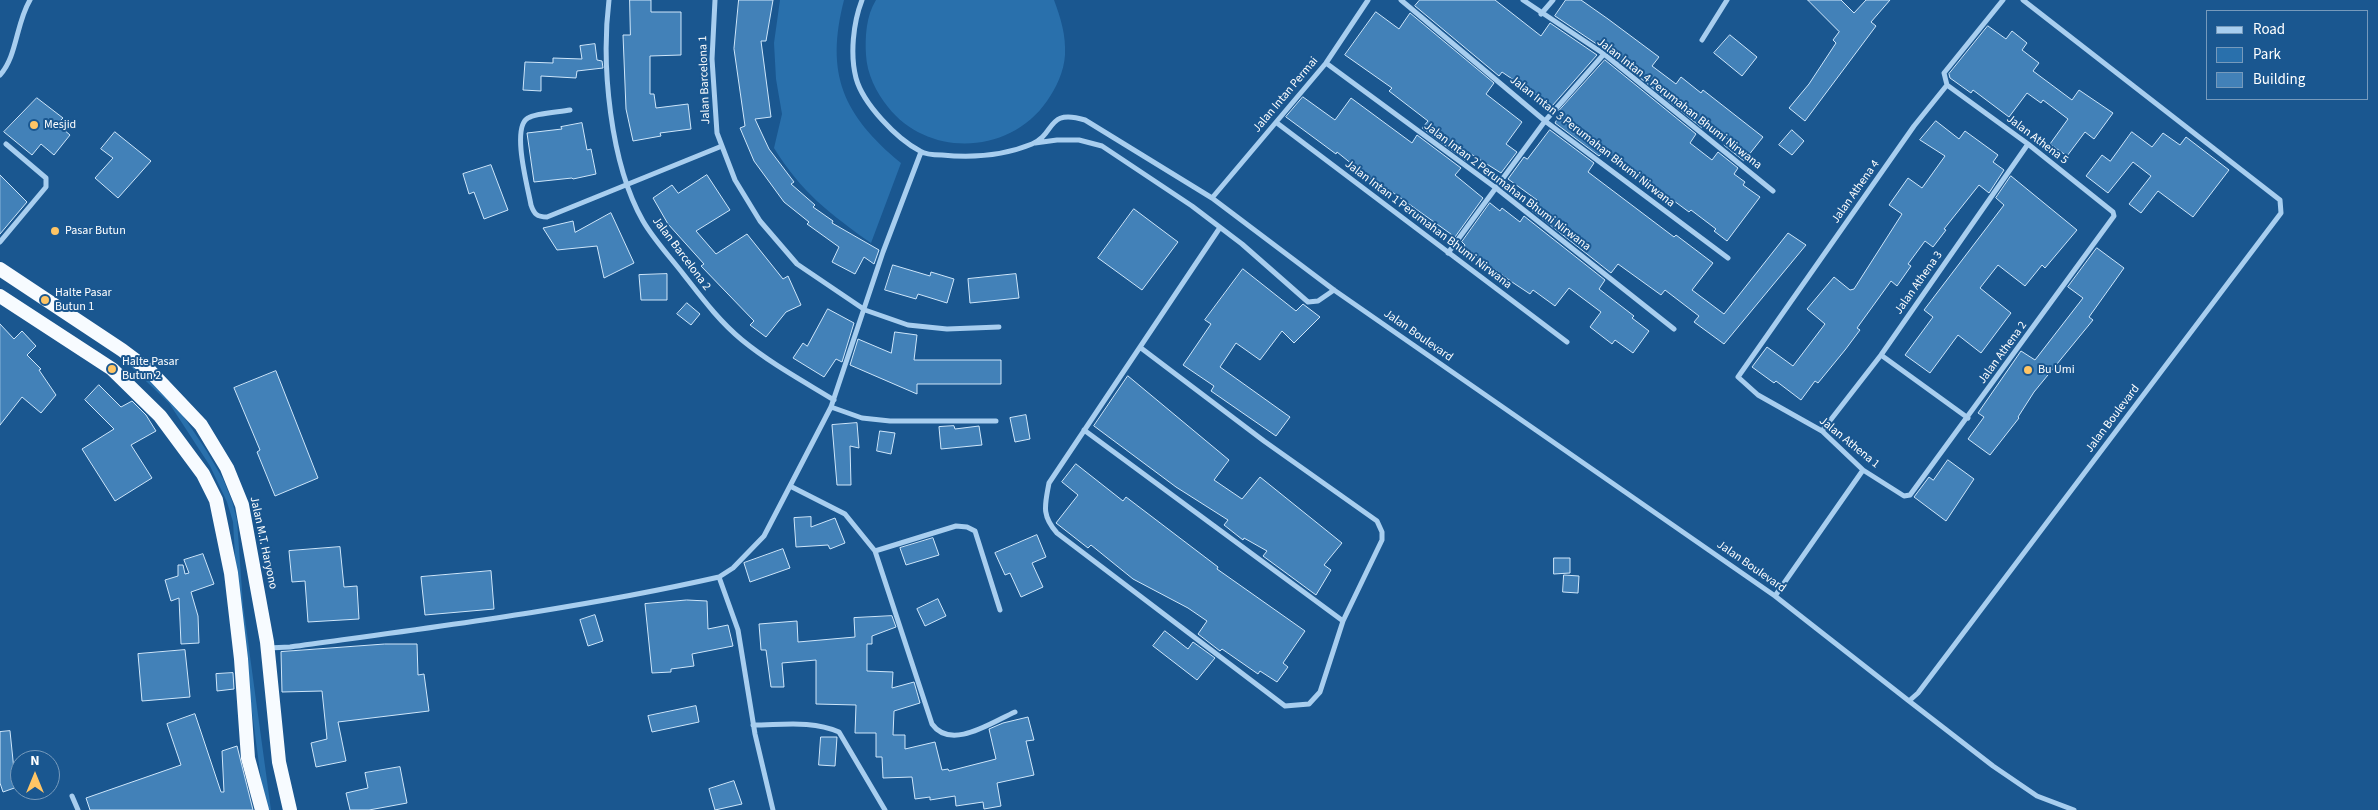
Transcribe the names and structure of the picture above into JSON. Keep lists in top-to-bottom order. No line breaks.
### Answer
{"streets":{"highway":["Jalan M.T. Haryono"],"street":["Jalan Barcelona 1","Jalan Intan Permai","Jalan Intan 4 Perumahan Bhumi Nirwana","Jalan Athena 5","Jalan Intan 3 Perumahan Bhumi Nirwana","Jalan Intan 2 Perumahan Bhumi Nirwana","Jalan Athena 4","Jalan Intan 1 Perumahan Bhumi Nirwana","Jalan Barcelona 2","Jalan Athena 3","Jalan Boulevard","Jalan Athena 2","Jalan Athena 1"]},"crossings":[["Jalan Intan Permai","Jalan Intan 2 Perumahan Bhumi Nirwana"],["Jalan Intan Permai","Jalan Intan 1 Perumahan Bhumi Nirwana"],["Jalan Intan Permai","Jalan Boulevard"],["Jalan Athena 5","Jalan Athena 4"],["Jalan Athena 5","Jalan Athena 3"],["Jalan Athena 5","Jalan Athena 2"],["Jalan Athena 4","Jalan Athena 1"],["Jalan Athena 3","Jalan Athena 1"],["Jalan Athena 2","Jalan Athena 1"]],"places":["Mesjid","Pasar Butun","Halte Pasar Butun 1","Halte Pasar Butun 2","Bu Umi"],"legend":["Road","Park","Building"],"north":"top"}
